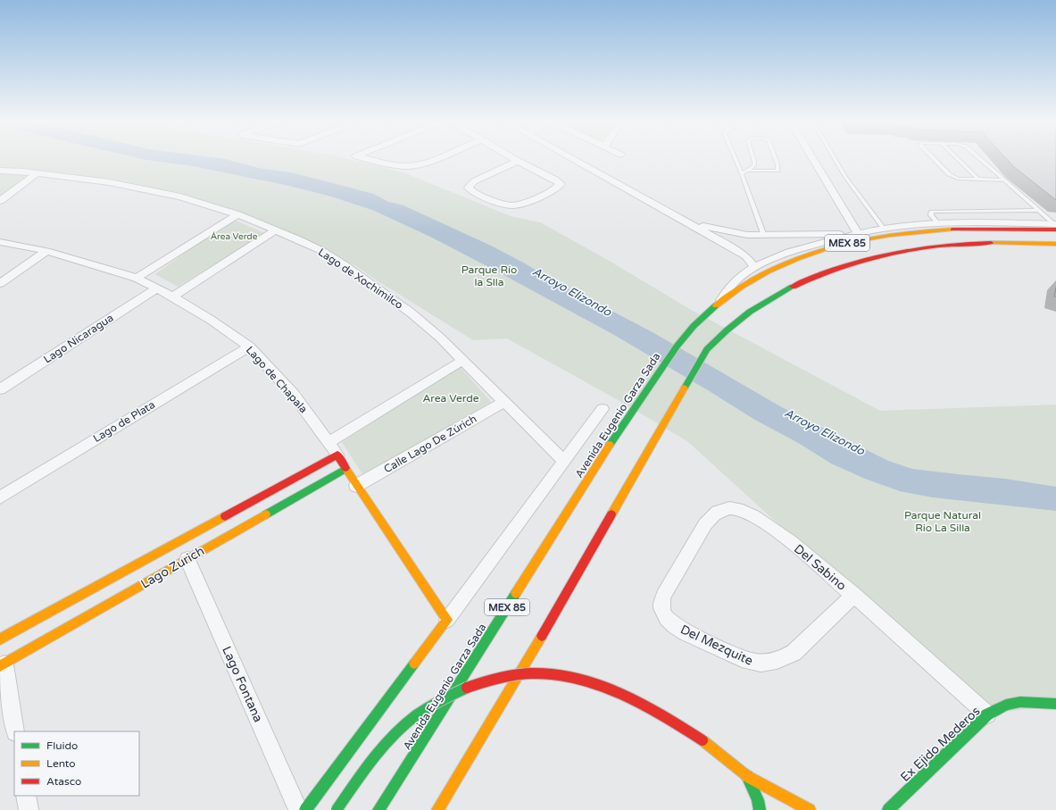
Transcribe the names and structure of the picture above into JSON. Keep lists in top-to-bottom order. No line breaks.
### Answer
{"streets":{"main road":["MEX 85","Lago de Chapala","Avenida Eugenio Garza Sada","Lago Zurich","Ex Ejido Mederos"],"street":["Lago de Xochimilco","Lago Nicaragua","Lago de Plata","Calle Lago De Zúrich","Del Sabino","Del Mezquite","Lago Fontana"]},"crossings":[["Lago de Xochimilco","Calle Lago De Zúrich"],["Lago Nicaragua","Lago de Chapala"],["Lago de Chapala","Lago de Plata"],["Lago de Chapala","Calle Lago De Zúrich"],["Lago de Chapala","Lago Zurich"],["Lago Zurich","Lago Fontana"],["Del Sabino","Del Mezquite"],["Del Sabino","Ex Ejido Mederos"]],"water":["Arroyo Elizondo"],"parks":["Área Verde","Parque Río la Slla","Area Verde","Parque Natural Rio La Silla"],"legend":["Fluido","Lento","Atasco"]}
